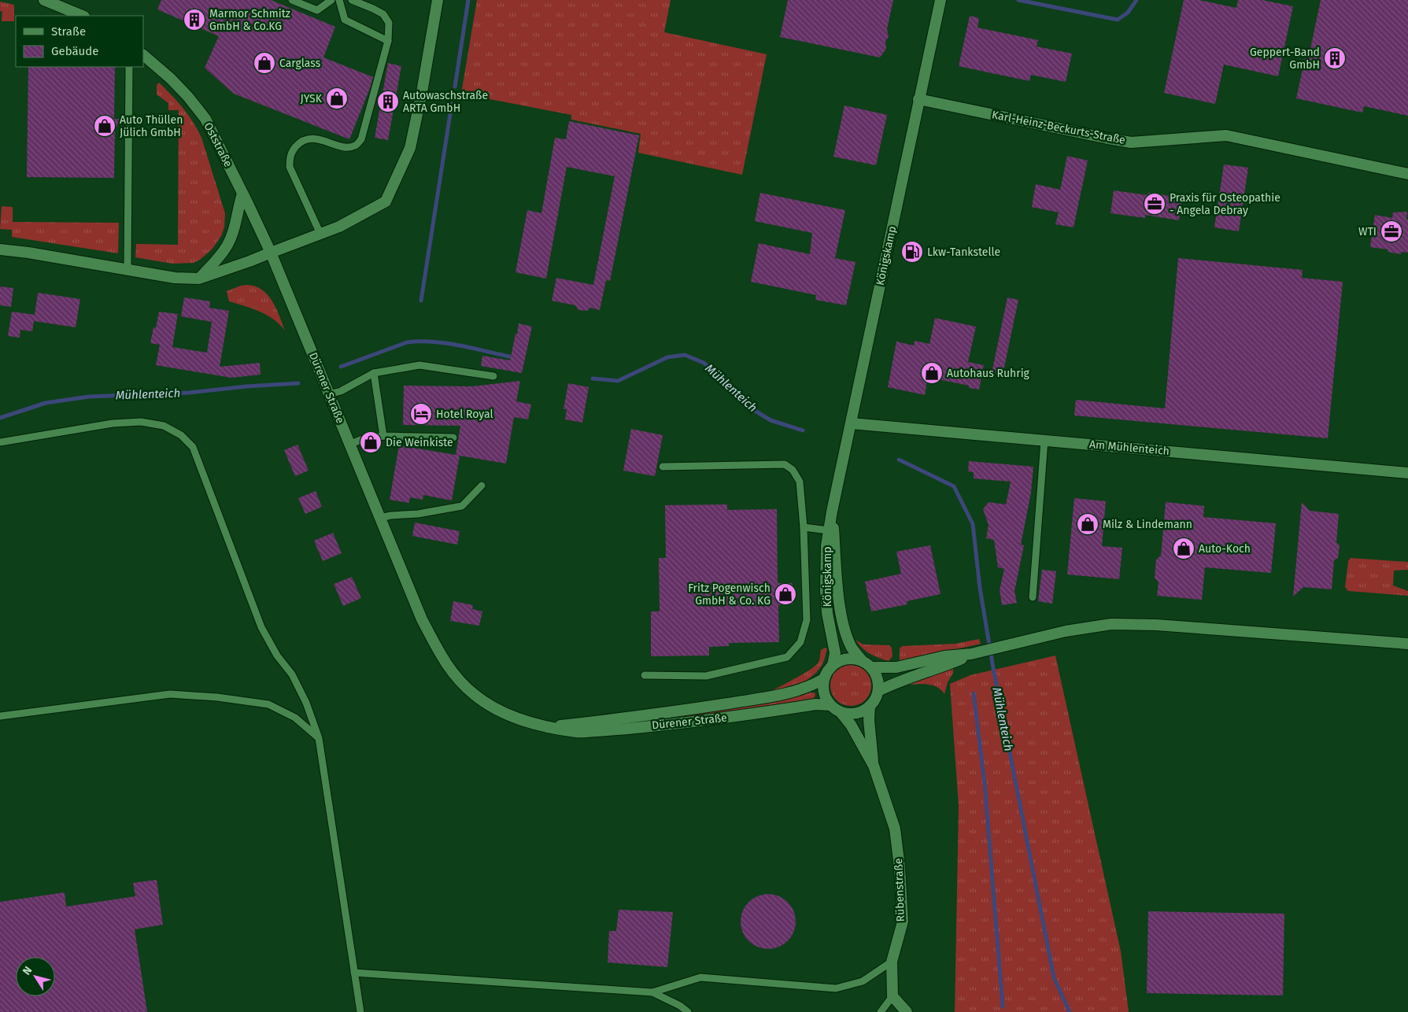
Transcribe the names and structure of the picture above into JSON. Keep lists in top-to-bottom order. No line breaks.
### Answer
{"streets":{"main road":["Karl-Heinz-Beckurts-Straße","Oststraße","Königskamp","Dürener Straße","Am Mühlenteich","Rübenstraße"]},"crossings":[["Karl-Heinz-Beckurts-Straße","Königskamp"],["Oststraße","Dürener Straße"],["Königskamp","Dürener Straße"],["Königskamp","Am Mühlenteich"],["Königskamp","Rübenstraße"],["Dürener Straße","Rübenstraße"]],"water":["Mühlenteich"],"places":{"building":["Marmor Schmitz GmbH & Co.KG","Geppert-Band GmbH","Autowaschstraße ARTA GmbH"],"shop":["Carglass","JYSK","Auto Thüllen Jülich GmbH","Autohaus Ruhrig","Die Weinkiste","Milz & Lindemann","Auto-Koch","Fritz Pogenwisch GmbH & Co. KG"],"office":["Praxis für Osteopathie - Angela Debray","WTI"],"fuel station":["Lkw-Tankstelle"],"hotel":["Hotel Royal"]},"legend":["Straße","Gebäude"],"north":"top left"}
